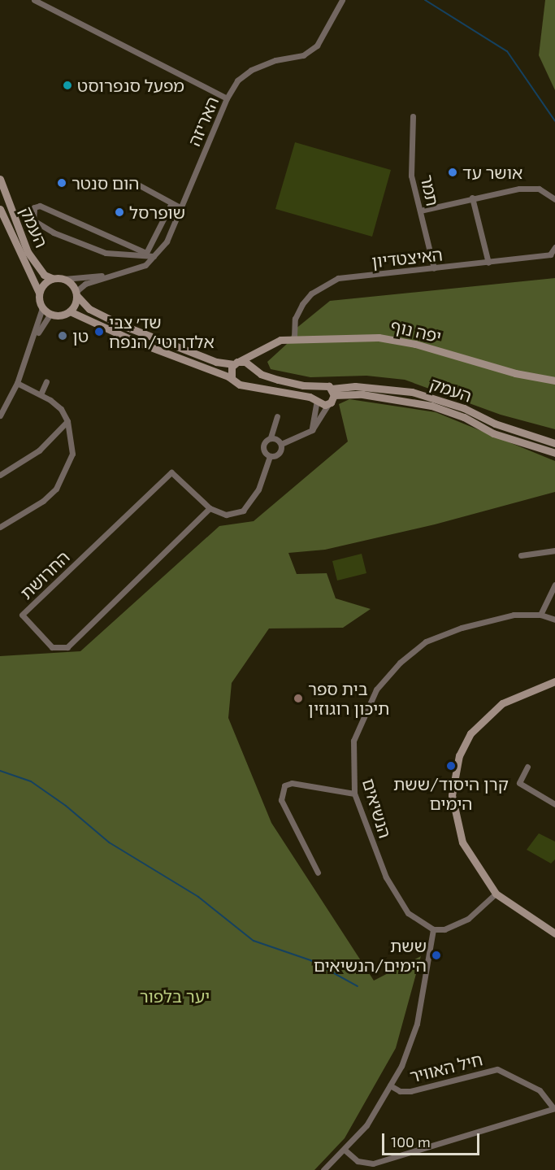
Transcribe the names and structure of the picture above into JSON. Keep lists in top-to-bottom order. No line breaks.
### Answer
{"streets":{"main road":["העמק","יפה נוף"],"street":["האריזה","תמר","האיצטדיון","החרושת","הנשיאים","חיל האוויר"]},"crossings":[["האריזה","העמק"],["תמר","האיצטדיון"],["העמק","יפה נוף"],["האיצטדיון","יפה נוף"]],"parks":["יער בלפור"],"places":["מפעל סנפרוסט","אושר עד","הום סנטר","שופרסל","שד׳ צבי אלדרוטי/הנפח","טן","בית ספר תיכון רוגוזין","קרן היסוד/ששת הימים","ששת הימים/הנשיאים"],"scale_bar":"100 m"}
